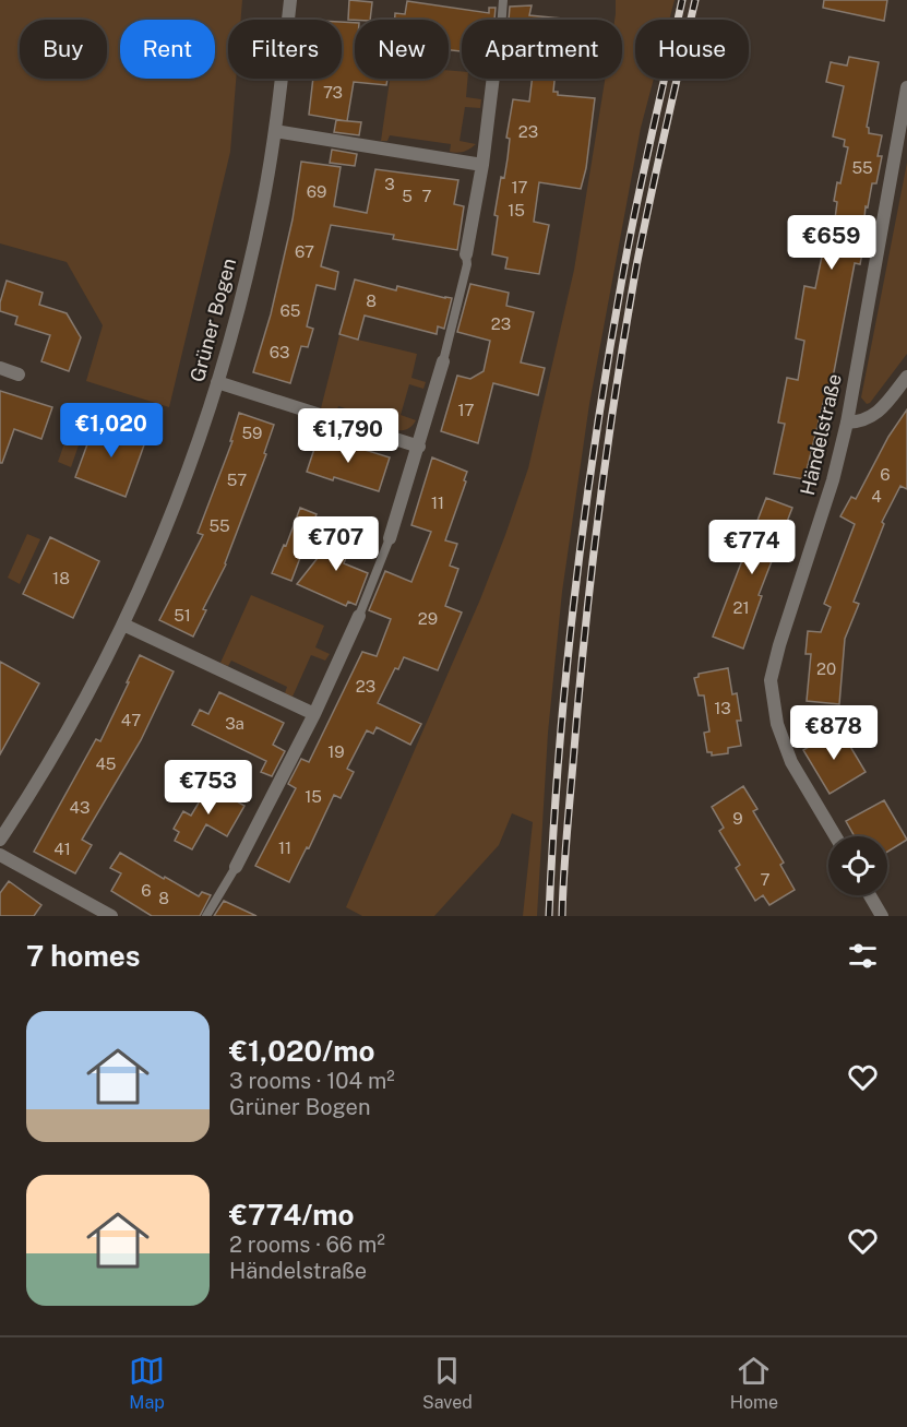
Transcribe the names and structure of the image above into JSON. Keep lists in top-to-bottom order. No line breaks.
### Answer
{"streets":{"street":["Grüner Bogen","Händelstraße"]},"house_numbers":["73","23","55","3","17","69","5","7","15","67","8","65","23","63","17","59","6","57","4","11","55","18","21","51","29","20","23","13","47","3a","19","45","15","43","9","11","41","7","6","8"],"page":{"chip":["Buy","Rent","Filters","New","Apartment","House"],"price":["€659","€1,020","€1,790","€707","€774","€878","€753"],"heading":"7 homes","list":[{"name":"€1,020/mo","note":"3 rooms · 104 m² · Grüner Bogen"},{"name":"€774/mo","note":"2 rooms · 66 m² · Händelstraße"}],"tabs":["Map","Saved","Home"]}}
